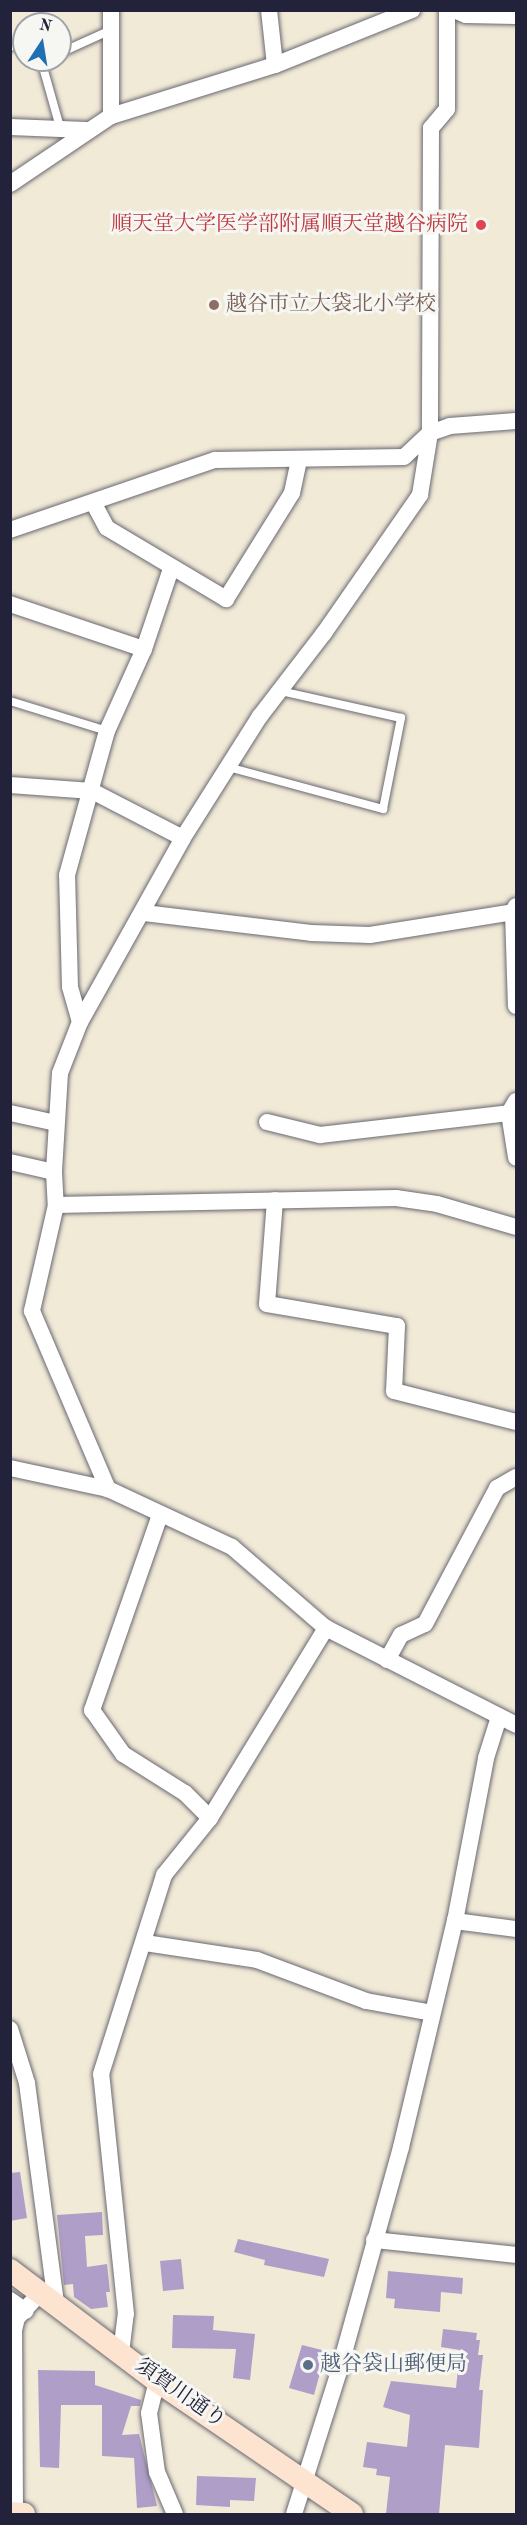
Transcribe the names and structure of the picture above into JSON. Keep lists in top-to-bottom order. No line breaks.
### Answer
{"streets":{"street":["須賀川通り"]},"places":["順天堂大学医学部附属順天堂越谷病院","越谷市立大袋北小学校","越谷袋山郵便局"],"north":"top"}
